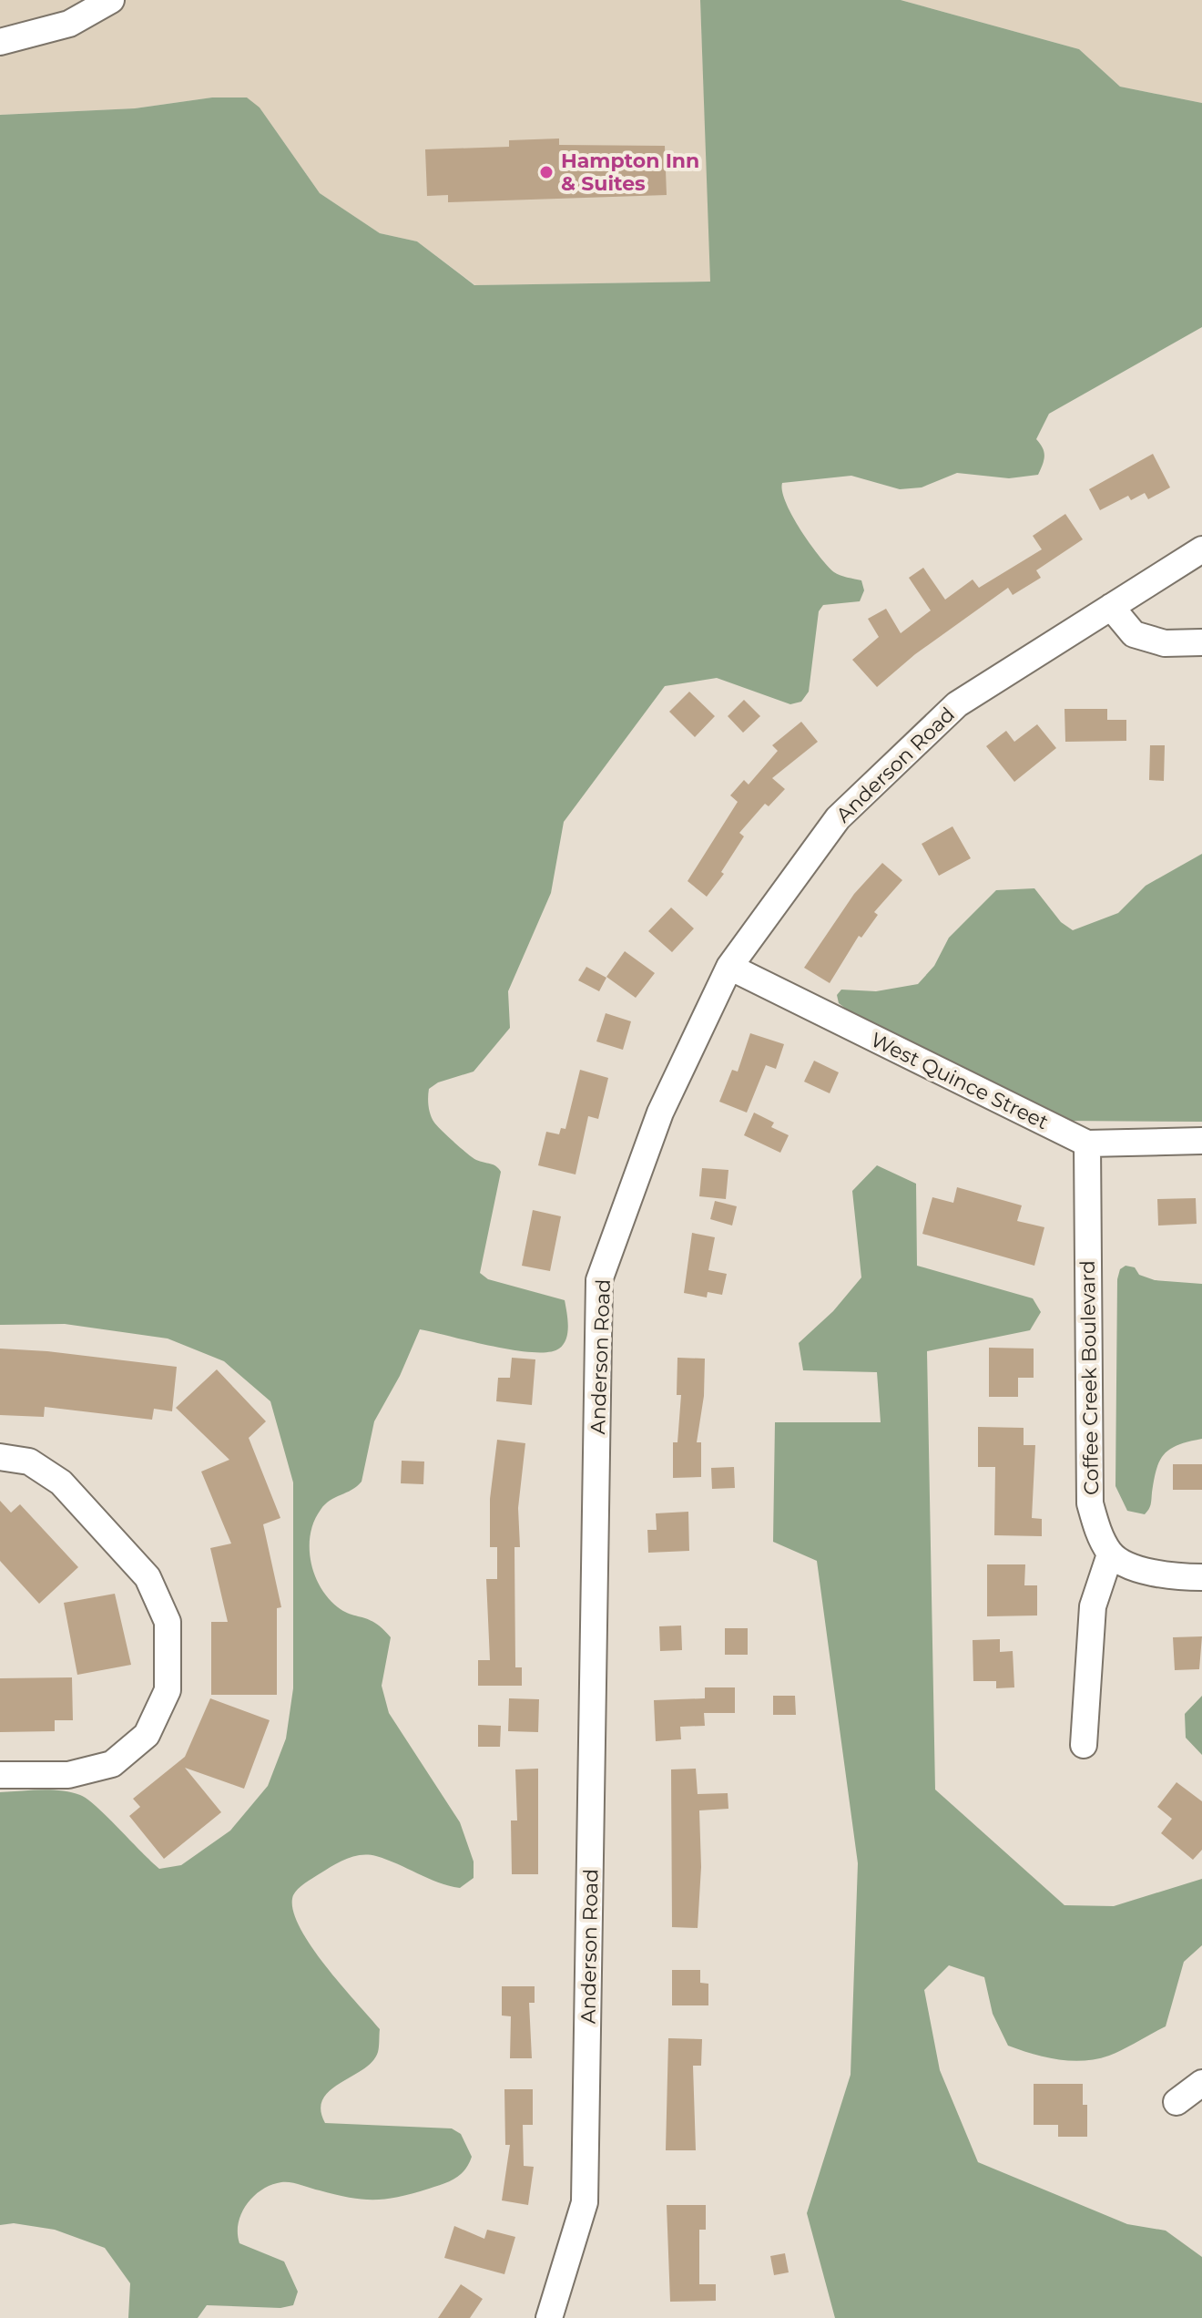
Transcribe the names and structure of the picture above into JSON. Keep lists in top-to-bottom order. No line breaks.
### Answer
{"streets":{"street":["Anderson Road","West Quince Street","Coffee Creek Boulevard"]},"crossings":[["Anderson Road","West Quince Street"],["West Quince Street","Coffee Creek Boulevard"]],"places":["Hampton Inn & Suites"]}
